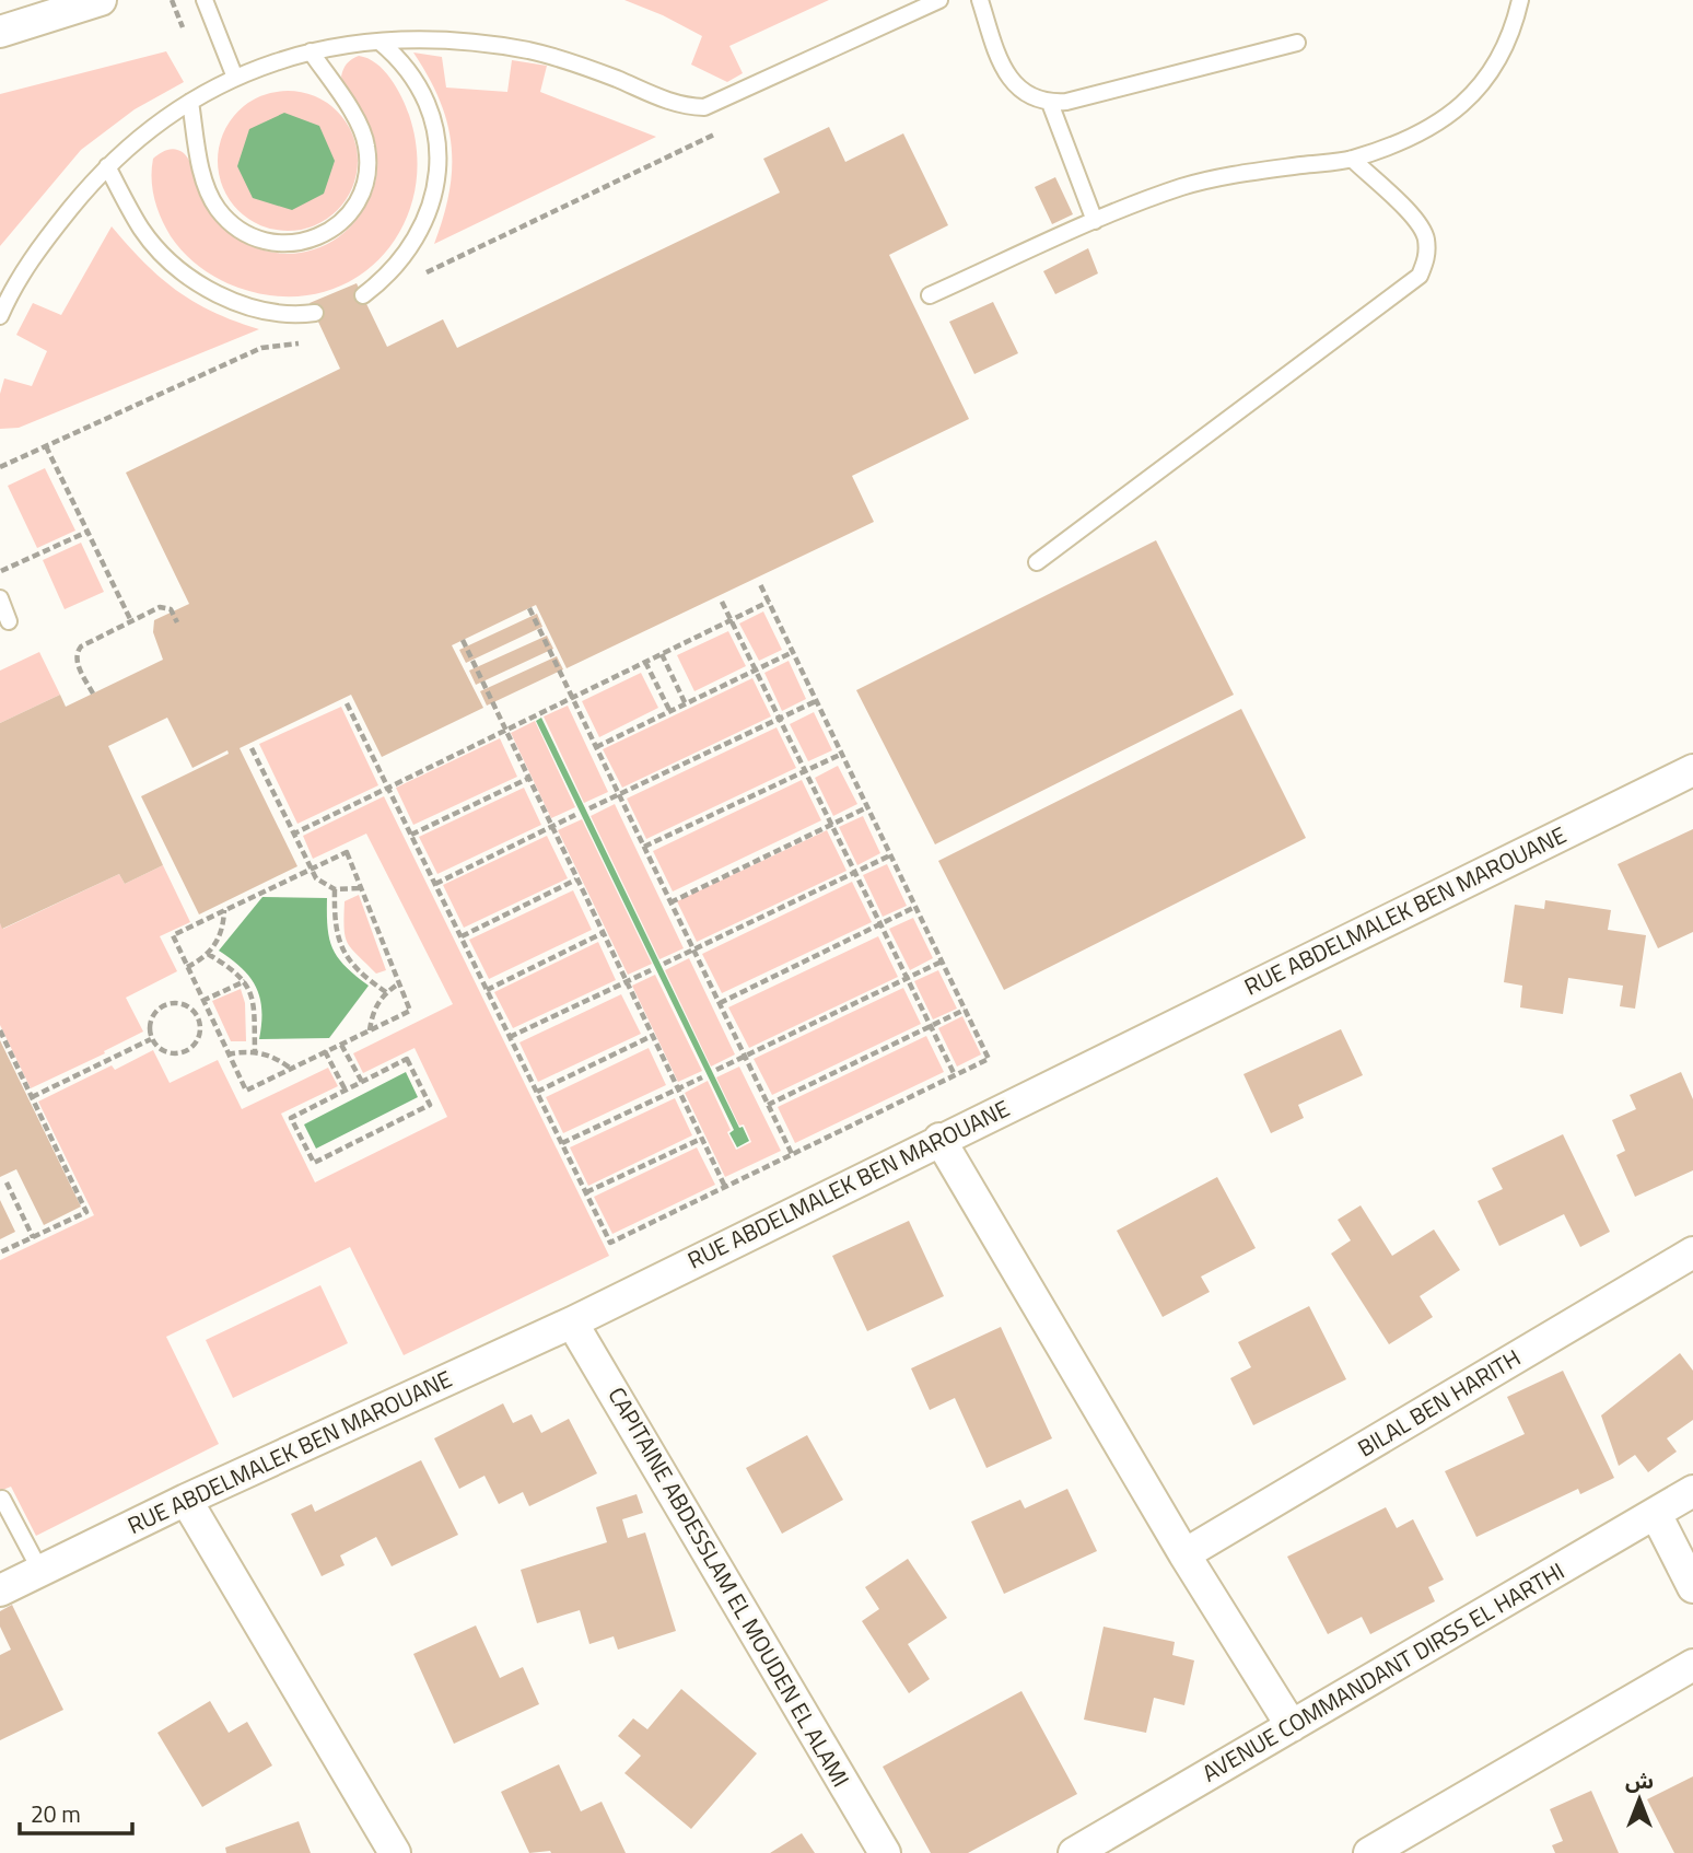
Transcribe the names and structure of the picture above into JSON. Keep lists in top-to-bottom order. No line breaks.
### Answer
{"streets":{"street":["RUE ABDELMALEK BEN MAROUANE","BILAL BEN HARITH","CAPITAINE ABDESSLAM EL MOUDEN EL ALAMI","AVENUE COMMANDANT DIRSS EL HARTHI"]},"crossings":[["RUE ABDELMALEK BEN MAROUANE","CAPITAINE ABDESSLAM EL MOUDEN EL ALAMI"]],"scale_bar":"20 m","north":"top"}
